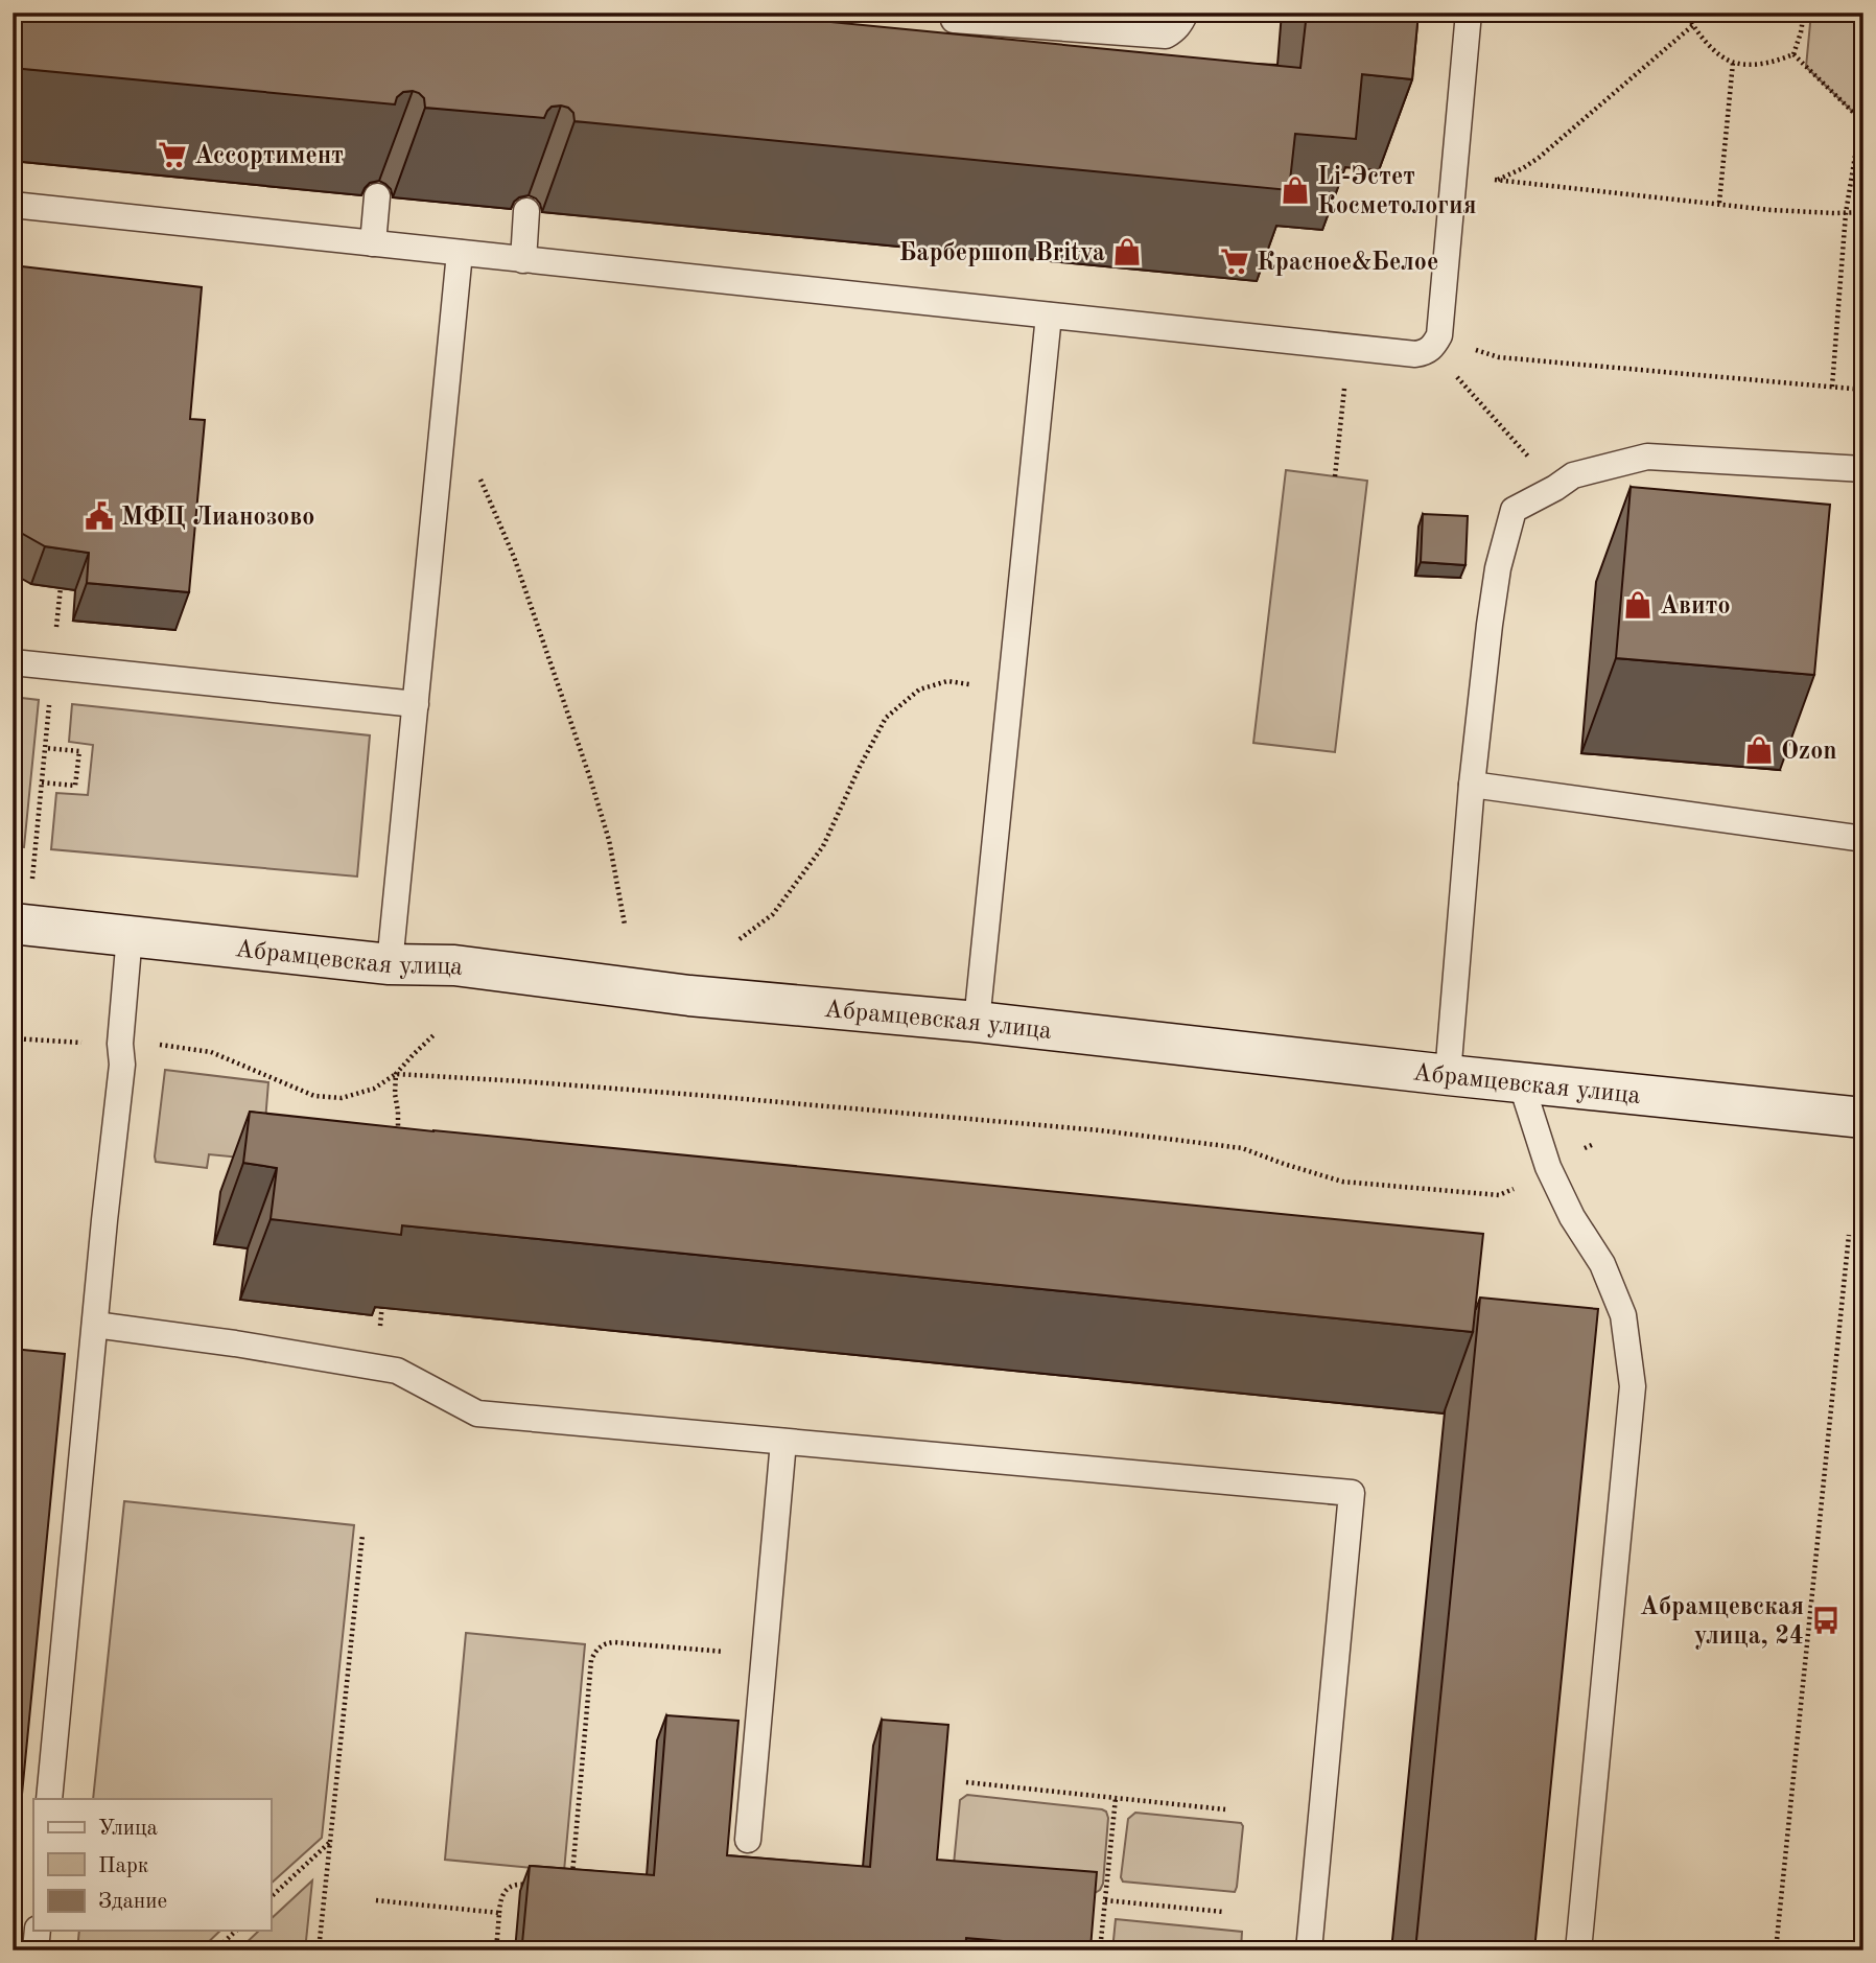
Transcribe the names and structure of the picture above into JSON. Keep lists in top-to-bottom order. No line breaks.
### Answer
{"streets":{"street":["Абрамцевская улица"]},"places":{"supermarket":["Ассортимент","Красное&Белое"],"shop":["Li-Эстет Косметология","Барбершоп Britva","Авито","Ozon"],"public building":["МФЦ Лианозово"],"bus stop":["Абрамцевская улица, 24"]},"legend":["Улица","Парк","Здание"]}
